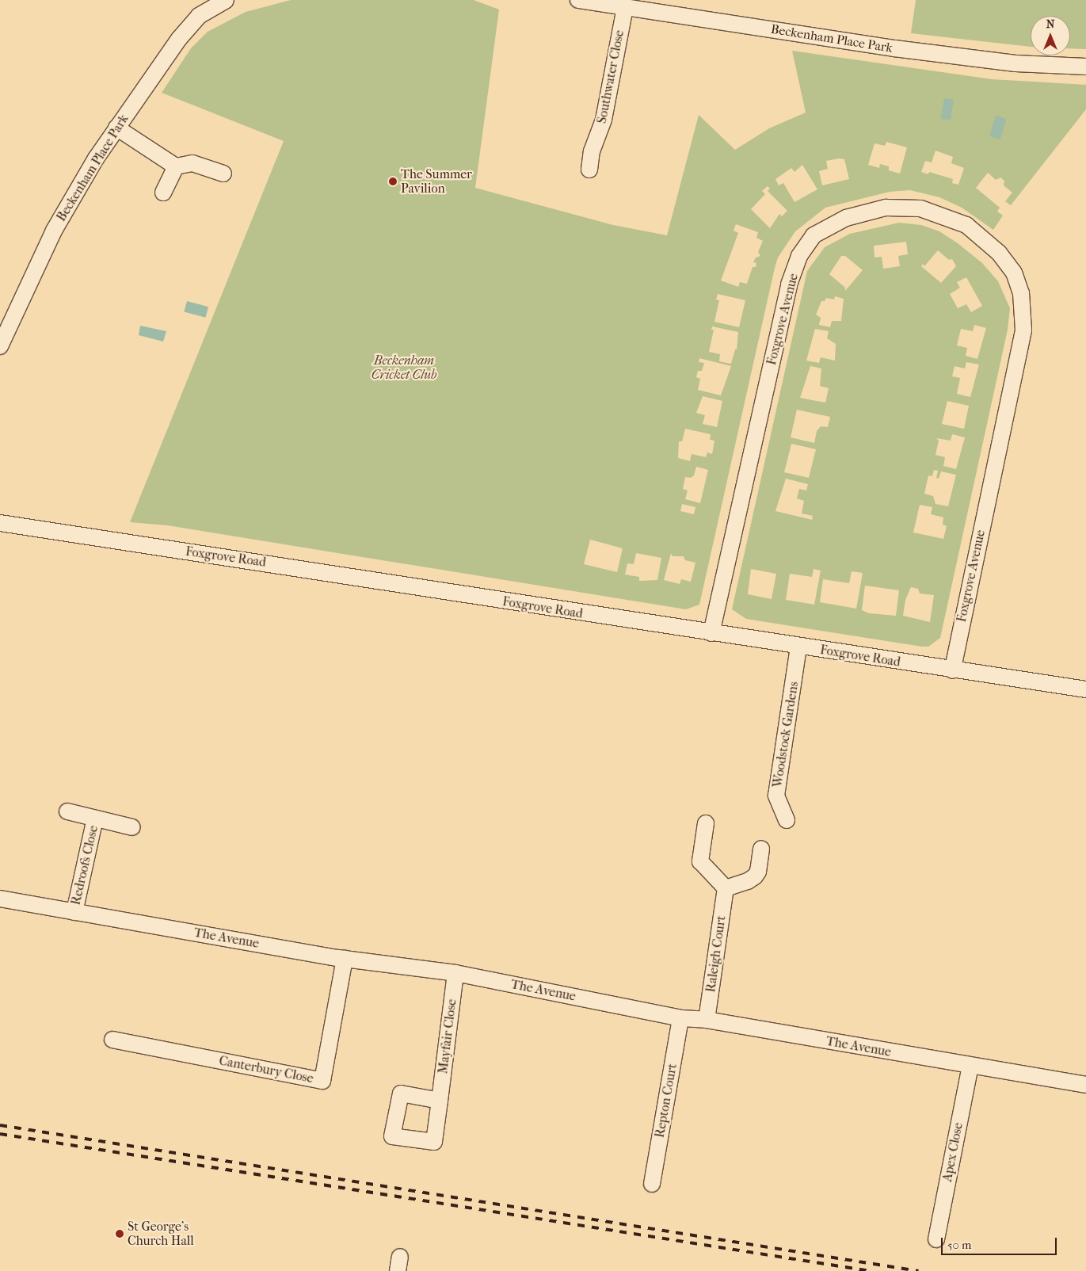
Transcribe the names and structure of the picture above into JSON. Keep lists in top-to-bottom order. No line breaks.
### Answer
{"streets":{"street":["Beckenham Place Park","Southwater Close","Foxgrove Avenue","Foxgrove Road","Woodstock Gardens","Redroofs Close","The Avenue","Raleigh Court","Mayfair Close","Canterbury Close","Repton Court","Apex Close"]},"crossings":[["Beckenham Place Park","Southwater Close"],["Foxgrove Avenue","Foxgrove Road"],["Foxgrove Road","Woodstock Gardens"],["Redroofs Close","The Avenue"],["The Avenue","Raleigh Court"],["The Avenue","Mayfair Close"],["The Avenue","Canterbury Close"],["The Avenue","Repton Court"],["The Avenue","Apex Close"]],"parks":["Beckenham Cricket Club"],"places":["The Summer Pavilion","St George's Church Hall"],"scale_bar":"50 m","north":"top"}
